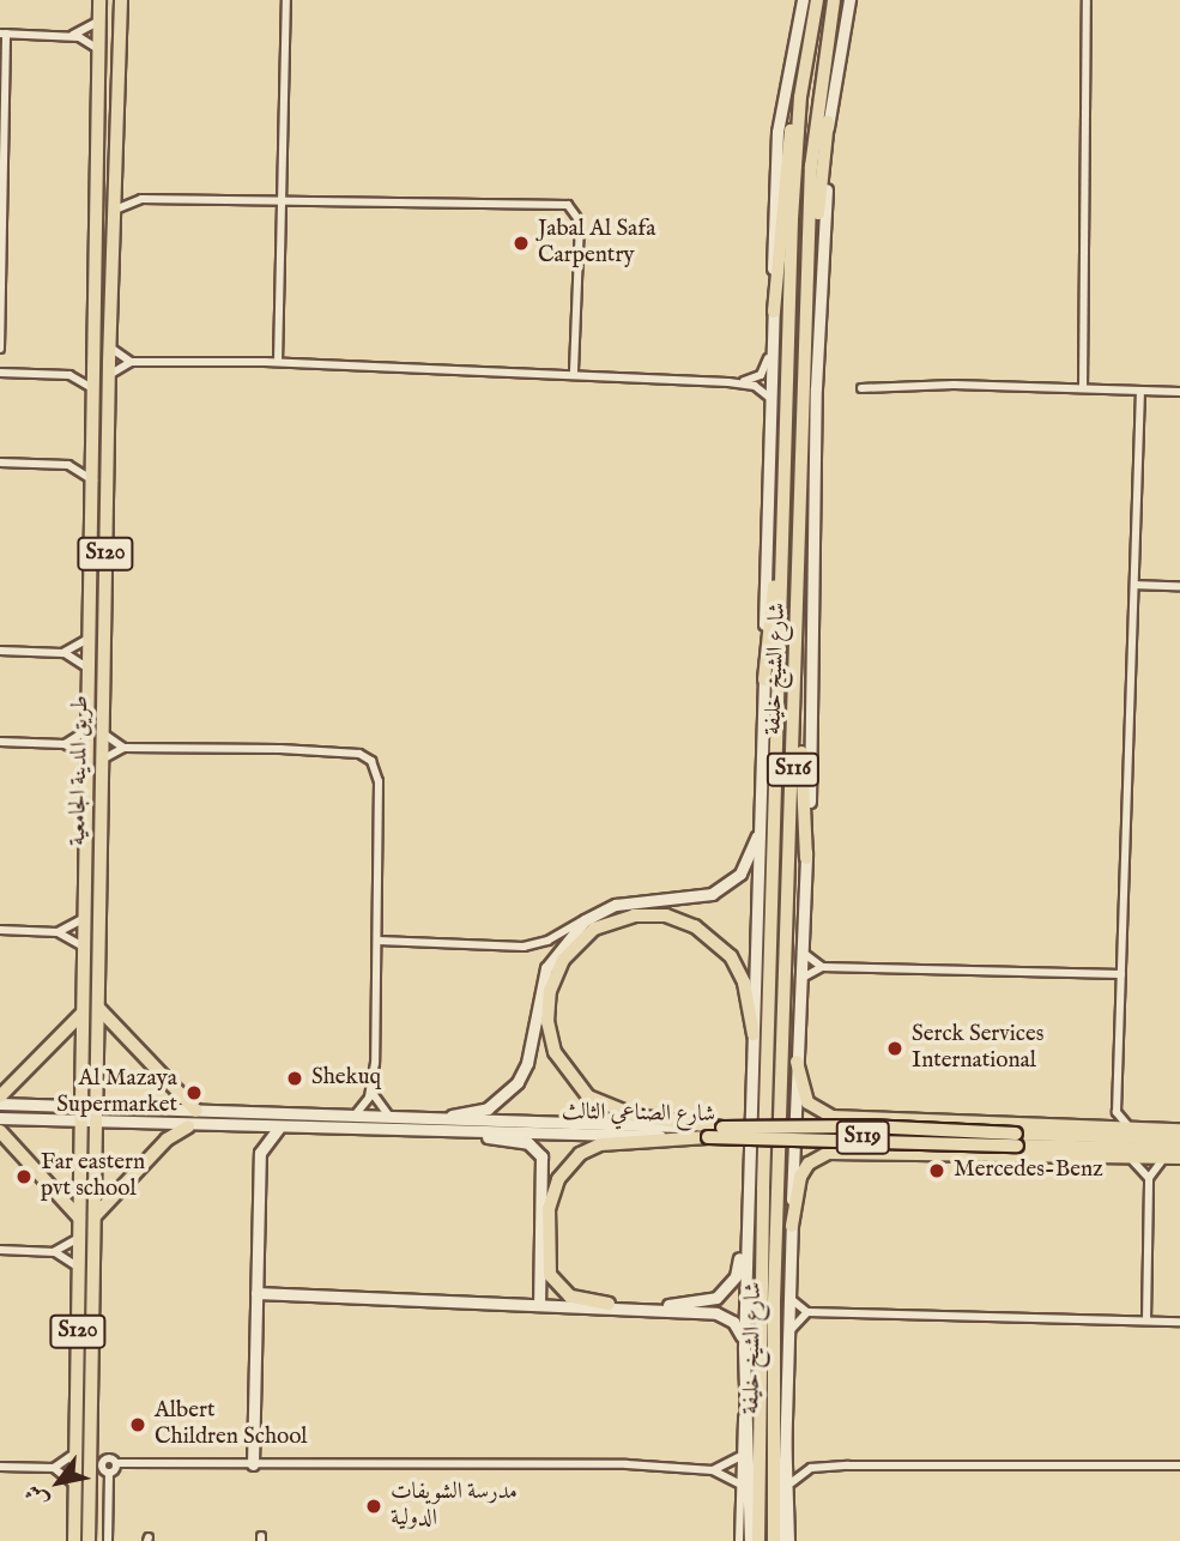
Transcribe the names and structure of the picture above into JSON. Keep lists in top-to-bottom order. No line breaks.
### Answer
{"streets":{"highway":["شارع الشيخ خليفة","S116"],"main road":["S120","طريق المدينة الجامعية","شارع الصناعي الثالث","S119"]},"crossings":[["طريق المدينة الجامعية","شارع الصناعي الثالث"]],"places":["Jabal Al Safa Carpentry","Serck Services International","Shekuq","Al Mazaya Supermarket","Mercedes-Benz","Far eastern pvt school","Albert Children School","مدرسة الشويفات الدولية"],"north":"bottom left"}
